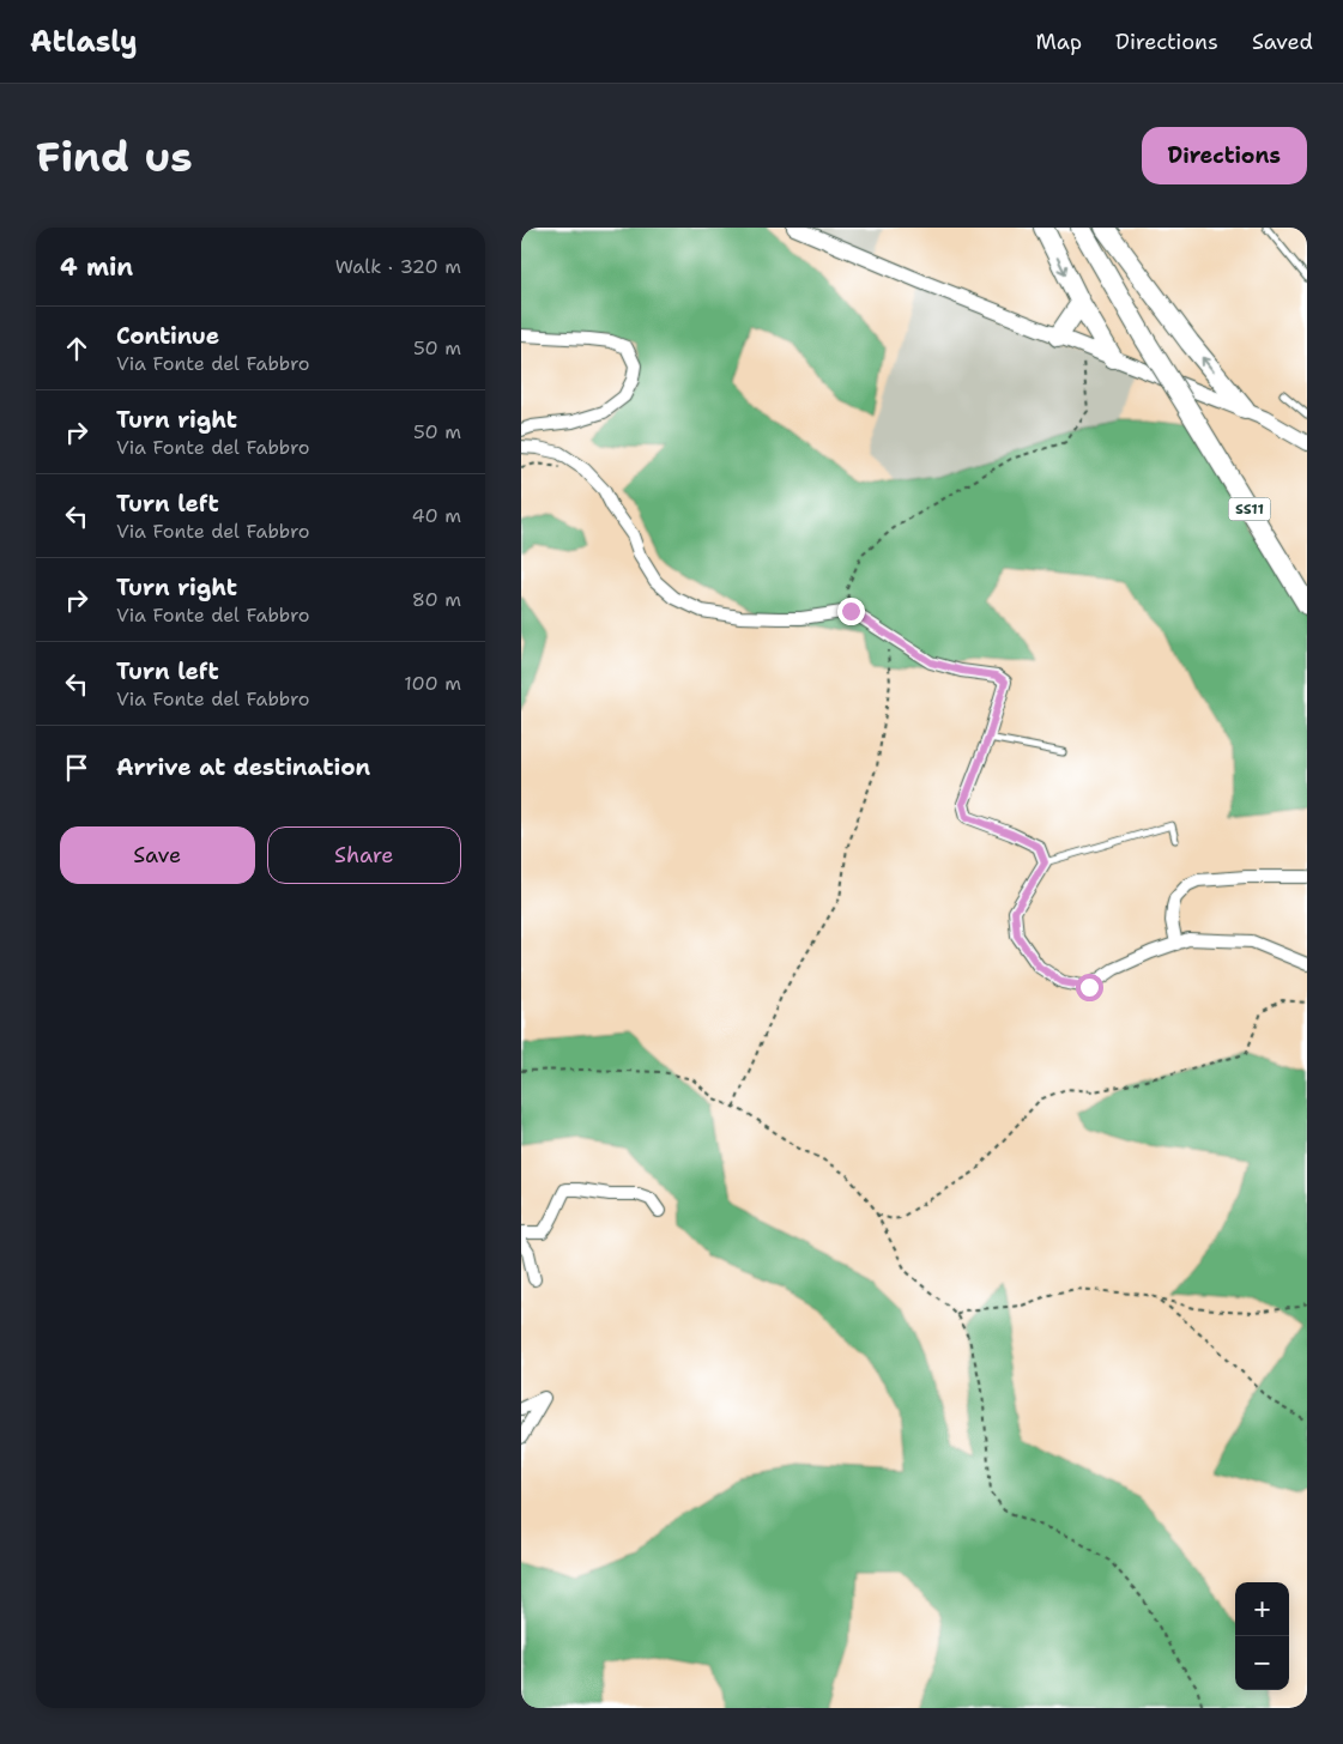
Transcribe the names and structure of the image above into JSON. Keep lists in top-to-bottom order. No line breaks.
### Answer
{"streets":{"highway":["SS11"]},"page":{"header":"Atlasly","nav":["Map","Directions","Saved"],"buttons":["Directions",["Save","Share"]],"title":"Find us","heading":["4 min","Walk · 320 m"],"list":[["Continue","Via Fonte del Fabbro","50 m"],["Turn right","Via Fonte del Fabbro","50 m"],["Turn left","Via Fonte del Fabbro","40 m"],["Turn right","Via Fonte del Fabbro","80 m"],["Turn left","Via Fonte del Fabbro","100 m"],"Arrive at destination"],"map_buttons":["+","−"]}}
